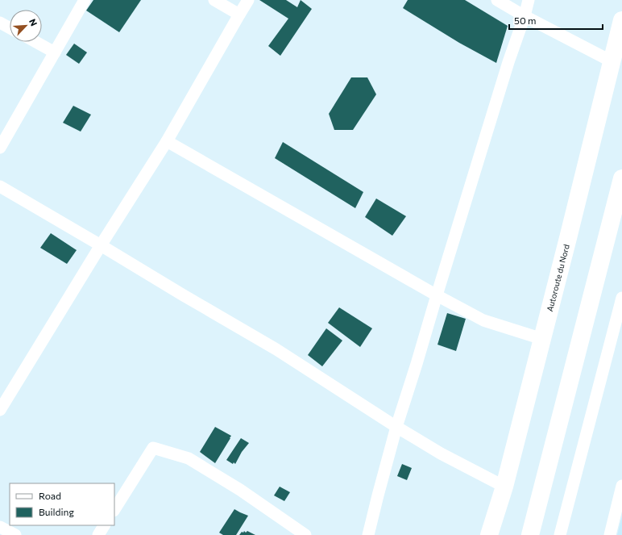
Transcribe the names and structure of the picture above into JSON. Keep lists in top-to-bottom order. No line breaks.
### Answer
{"streets":{"highway":["Autoroute du Nord"]},"legend":["Road","Building"],"scale_bar":"50 m","north":"top right"}
